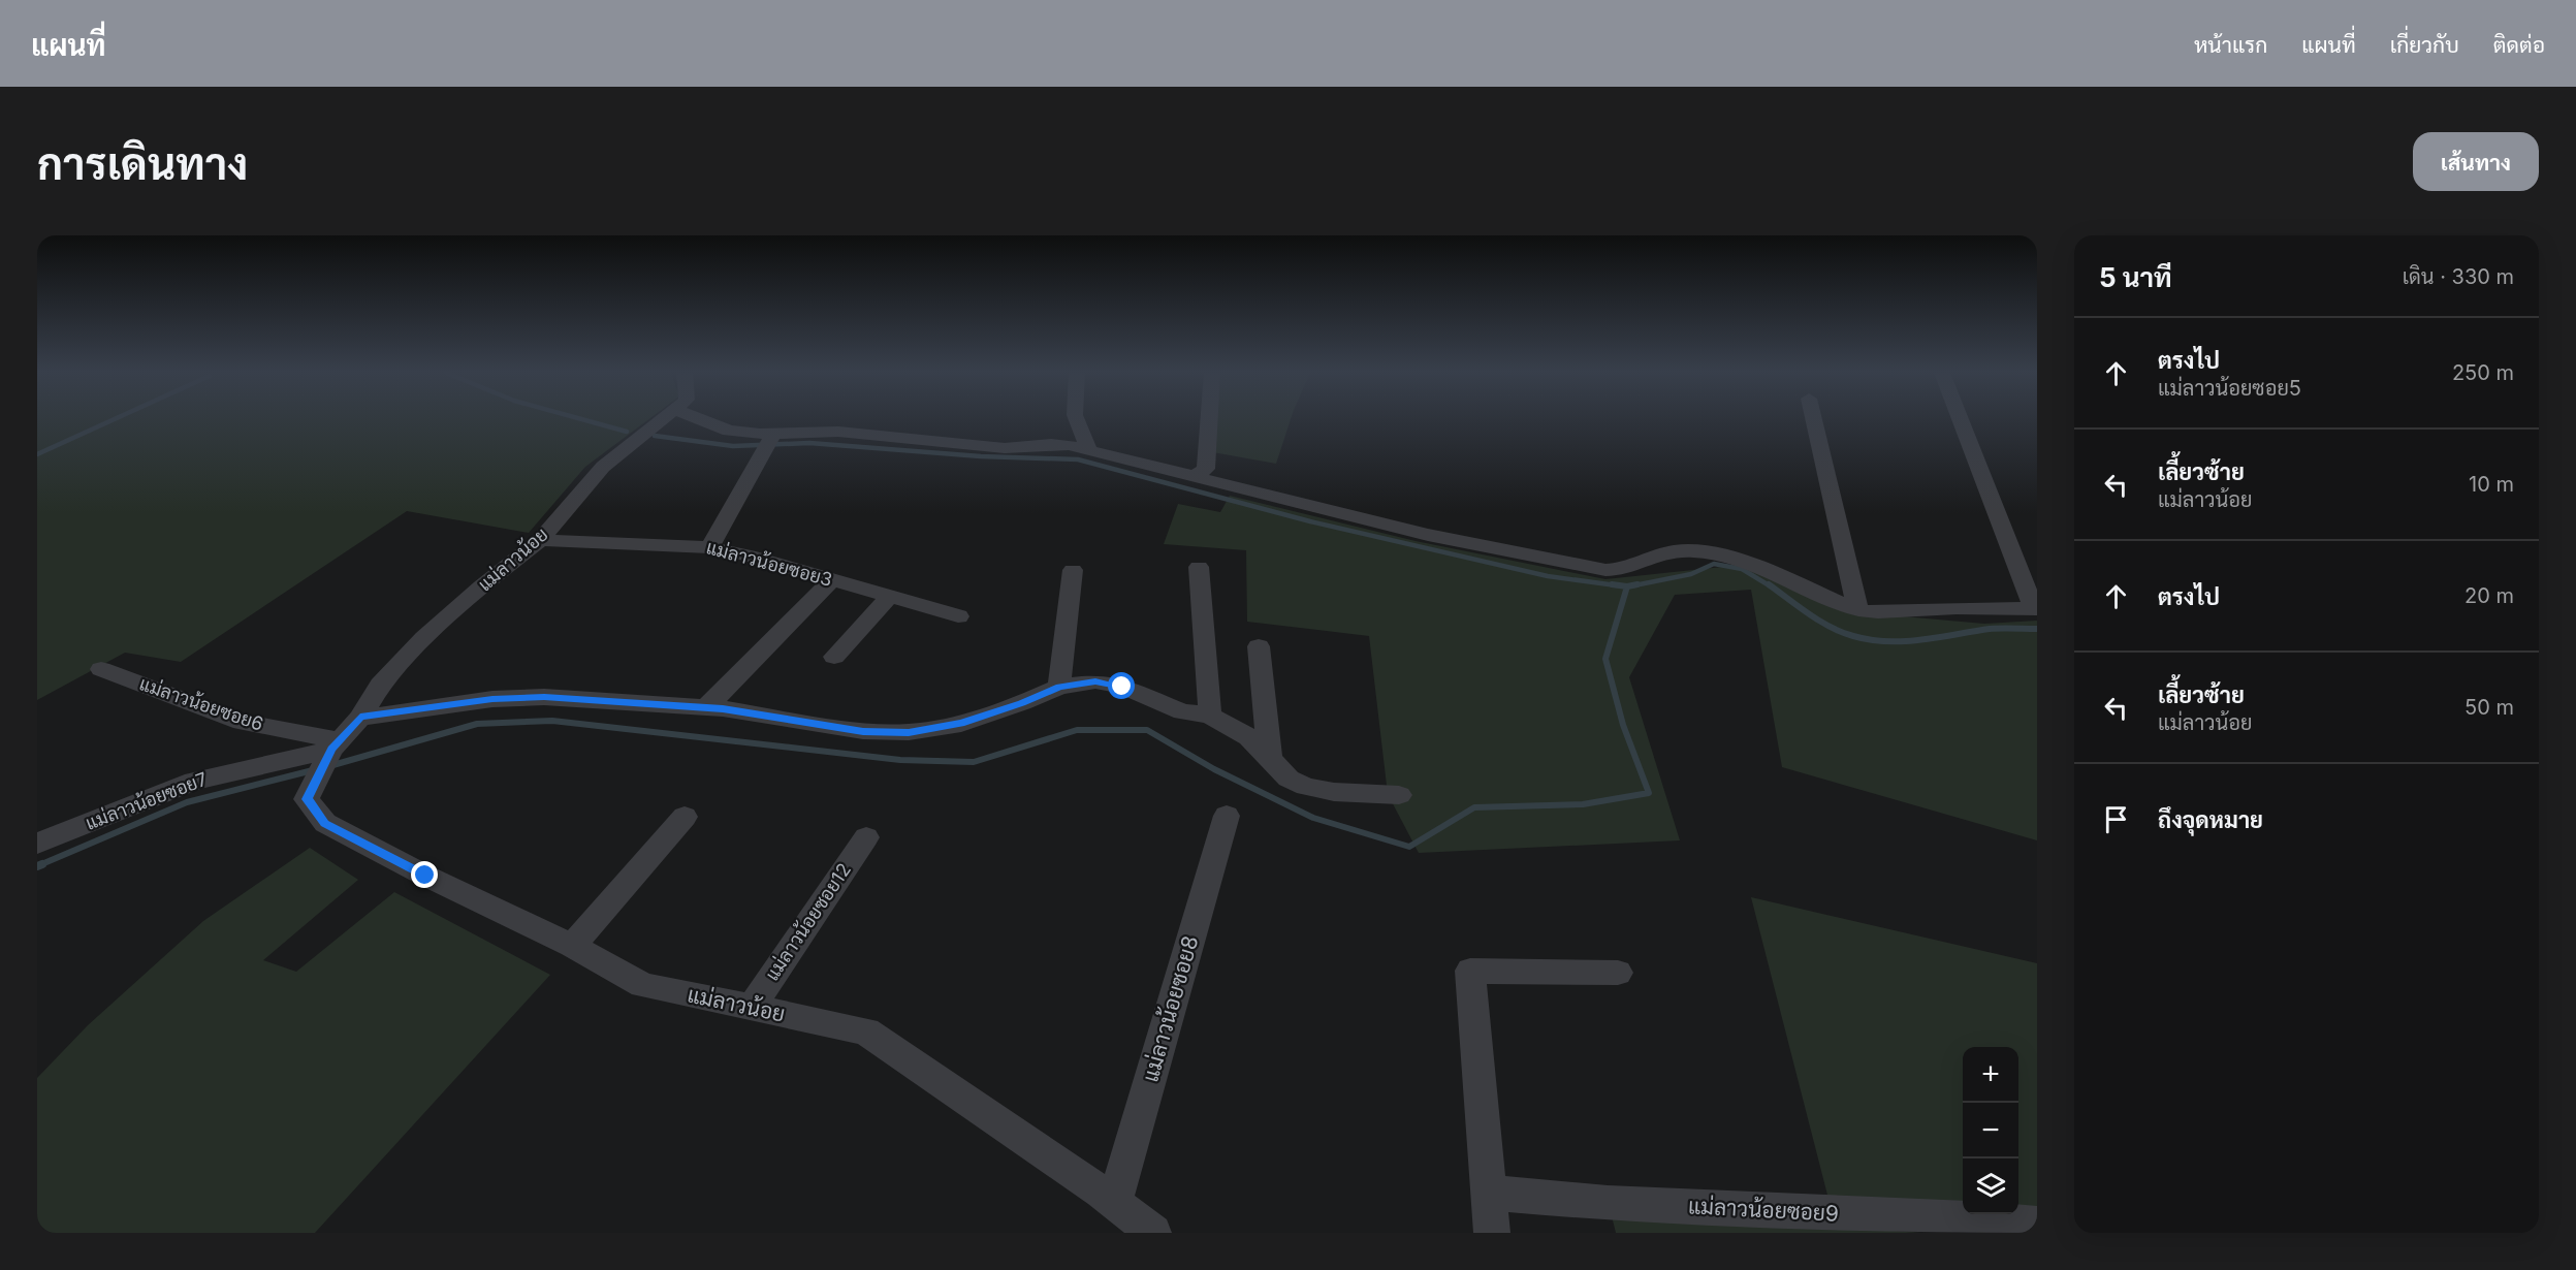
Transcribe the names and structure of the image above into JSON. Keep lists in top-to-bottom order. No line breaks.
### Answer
{"streets":{"street":["แม่ลาวน้อย","แม่ลาวน้อยซอย3","แม่ลาวน้อยซอย6","แม่ลาวน้อยซอย7","แม่ลาวน้อยซอย12","แม่ลาวน้อยซอย8","แม่ลาวน้อยซอย9"]},"crossings":[["แม่ลาวน้อย","แม่ลาวน้อยซอย3"],["แม่ลาวน้อย","แม่ลาวน้อยซอย6"],["แม่ลาวน้อย","แม่ลาวน้อยซอย7"],["แม่ลาวน้อย","แม่ลาวน้อยซอย12"],["แม่ลาวน้อย","แม่ลาวน้อยซอย8"],["แม่ลาวน้อยซอย6","แม่ลาวน้อยซอย7"]],"page":{"header":"แผนที่","nav":["หน้าแรก","แผนที่","เกี่ยวกับ","ติดต่อ"],"buttons":"เส้นทาง","title":"การเดินทาง","heading":["5 นาที","เดิน · 330 m"],"list":[["ตรงไป","แม่ลาวน้อยซอย5","250 m"],["เลี้ยวซ้าย","แม่ลาวน้อย","10 m"],["ตรงไป","20 m"],["เลี้ยวซ้าย","แม่ลาวน้อย","50 m"],"ถึงจุดหมาย"],"map_buttons":["+","−"]}}
